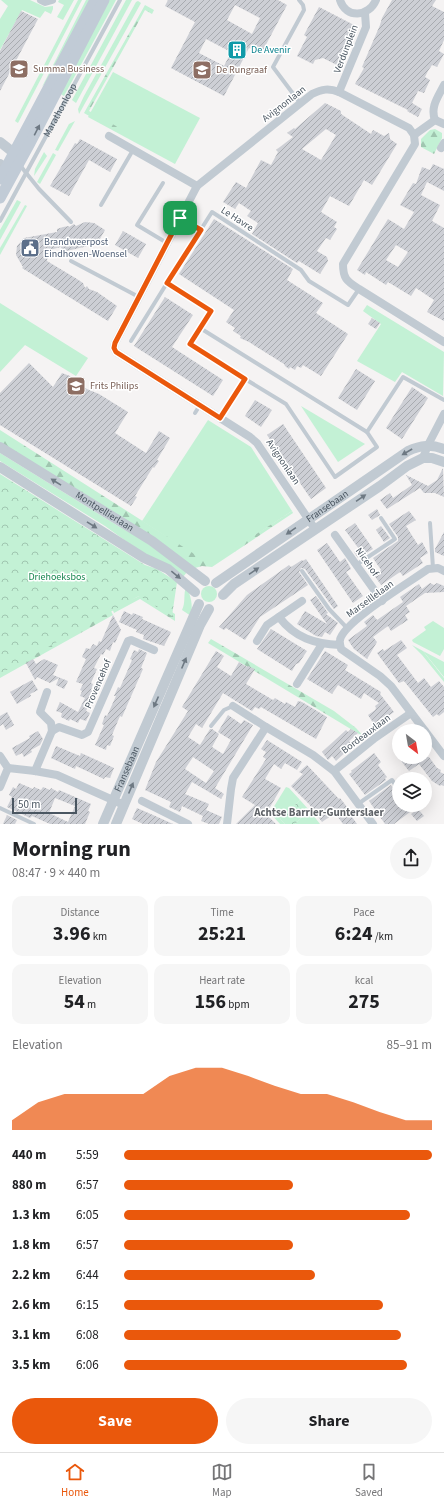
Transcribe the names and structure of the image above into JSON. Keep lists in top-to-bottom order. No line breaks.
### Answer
{"streets":{"main road":["Marathonloop"],"street":["Verdunplein","Avignonlaan","Fransebaan","Montpellierlaan","Nicehof","Marseillelaan","Provencehof","Bordeauxlaan"],"lane":["Le Havre"]},"crossings":[["Verdunplein","Avignonlaan"],["Avignonlaan","Fransebaan"],["Fransebaan","Montpellierlaan"],["Nicehof","Marseillelaan"]],"districts":["Achtse Barrier-Gunterslaer"],"parks":["Driehoeksbos"],"places":{"building":["De Avenir"],"school or university":["Summa Business","De Rungraaf","Frits Philips"],"public building":["Brandweerpost Eindhoven-Woensel"]},"scale_bar":"50 m","north":"bottom right","page":{"scale":"50 m","heading":["Morning run","08:47 · 9 × 440 m"],"stats":[["Distance","3.96 km"],["Time","25:21"],["Pace","6:24 /km"],["Elevation","54 m"],["Heart rate","156 bpm"],["kcal","275"]],"chart":["Elevation","85–91 m"],"list":[{"name":"440 m","note":"5:59"},{"name":"880 m","note":"6:57"},{"name":"1.3 km","note":"6:05"},{"name":"1.8 km","note":"6:57"},{"name":"2.2 km","note":"6:44"},{"name":"2.6 km","note":"6:15"},{"name":"3.1 km","note":"6:08"},{"name":"3.5 km","note":"6:06"}],"buttons":["Save","Share"],"tabs":["Home","Map","Saved"]}}
